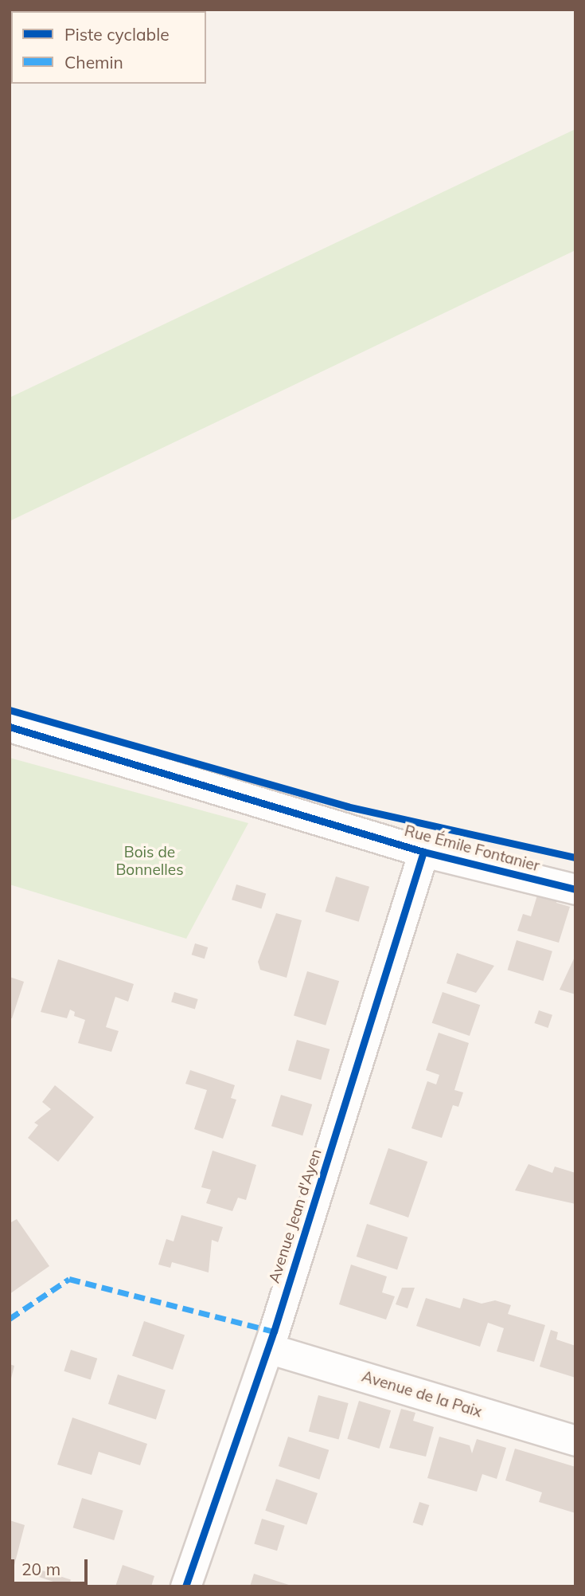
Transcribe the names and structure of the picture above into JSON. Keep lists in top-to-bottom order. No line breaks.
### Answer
{"streets":{"street":["Rue Émile Fontanier","Avenue Jean d'Ayen","Avenue de la Paix"]},"crossings":[["Rue Émile Fontanier","Avenue Jean d'Ayen"],["Avenue Jean d'Ayen","Avenue de la Paix"]],"parks":["Bois de Bonnelles"],"legend":["Piste cyclable","Chemin"],"scale_bar":"20 m"}
